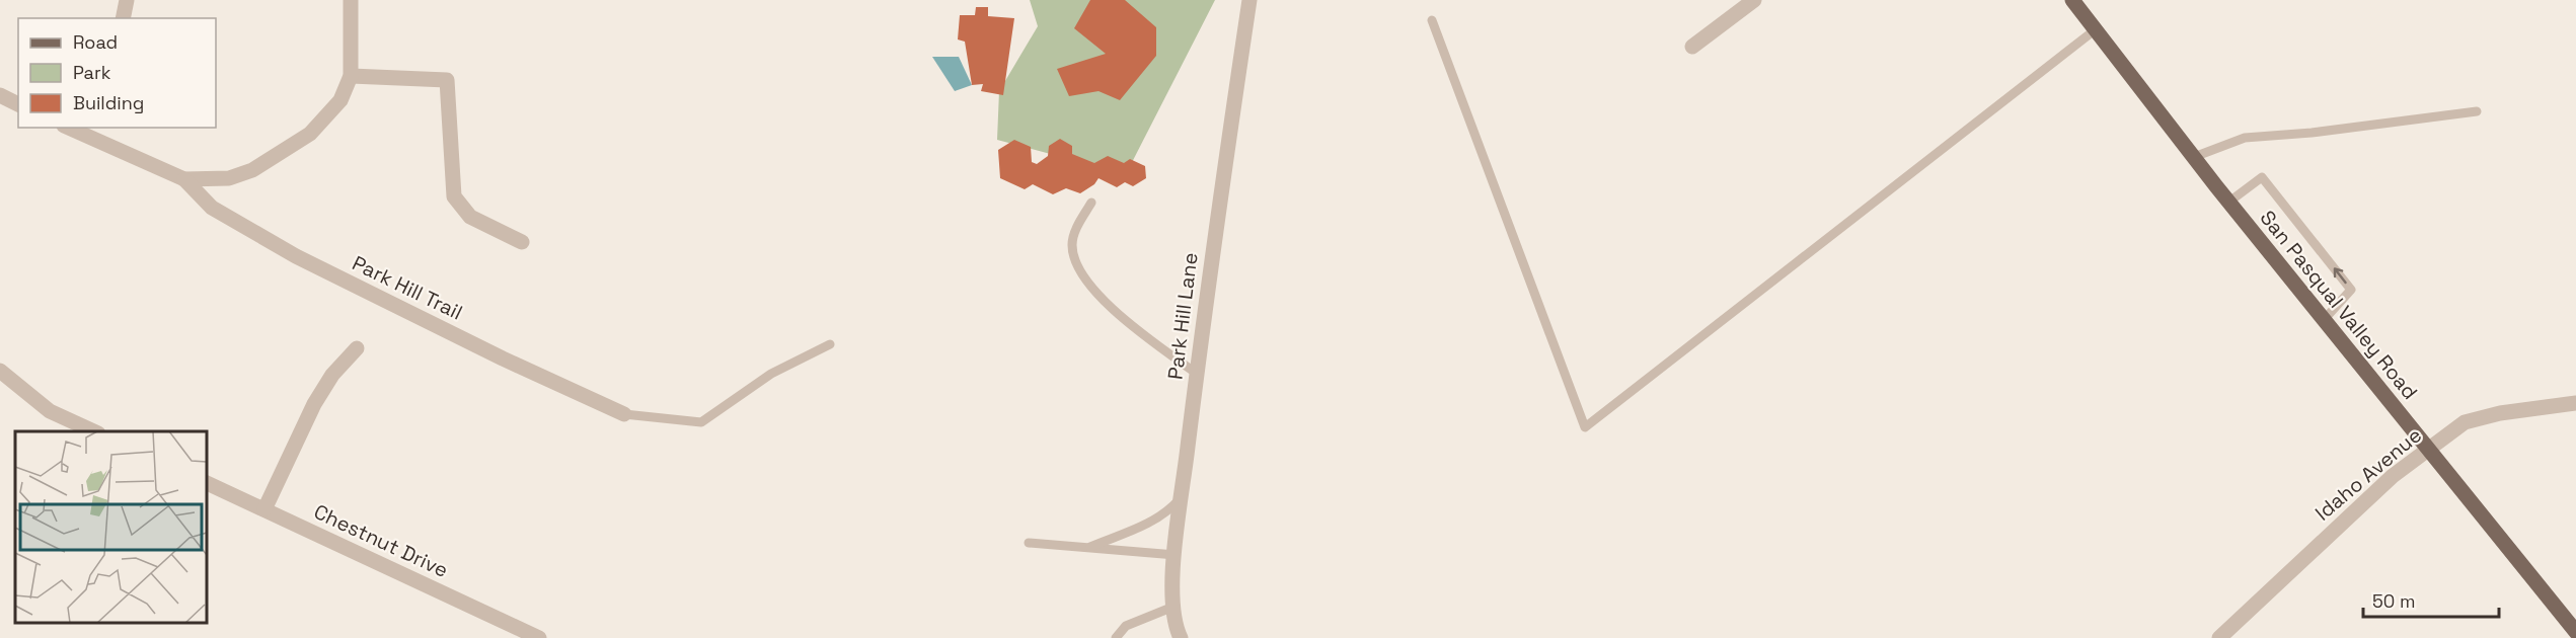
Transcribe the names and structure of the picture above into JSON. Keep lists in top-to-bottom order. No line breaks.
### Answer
{"streets":{"main road":["San Pasqual Valley Road"],"street":["Park Hill Trail","Park Hill Lane","Idaho Avenue","Chestnut Drive"]},"crossings":[["San Pasqual Valley Road","Idaho Avenue"]],"legend":["Road","Park","Building"],"scale_bar":"50 m"}
